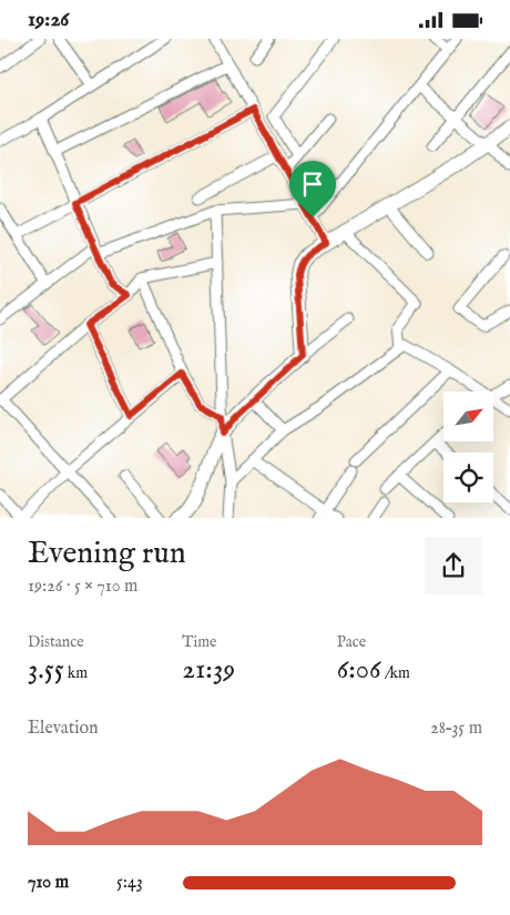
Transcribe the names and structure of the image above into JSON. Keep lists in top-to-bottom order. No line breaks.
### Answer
{"north":"top right","page":{"status":"19:26","heading":["Evening run","19:26 · 5 × 710 m"],"stats":[["Distance","3.55 km"],["Time","21:39"],["Pace","6:06 /km"]],"chart":["Elevation","28–35 m"],"list":[{"name":"710 m","note":"5:43"}]}}
